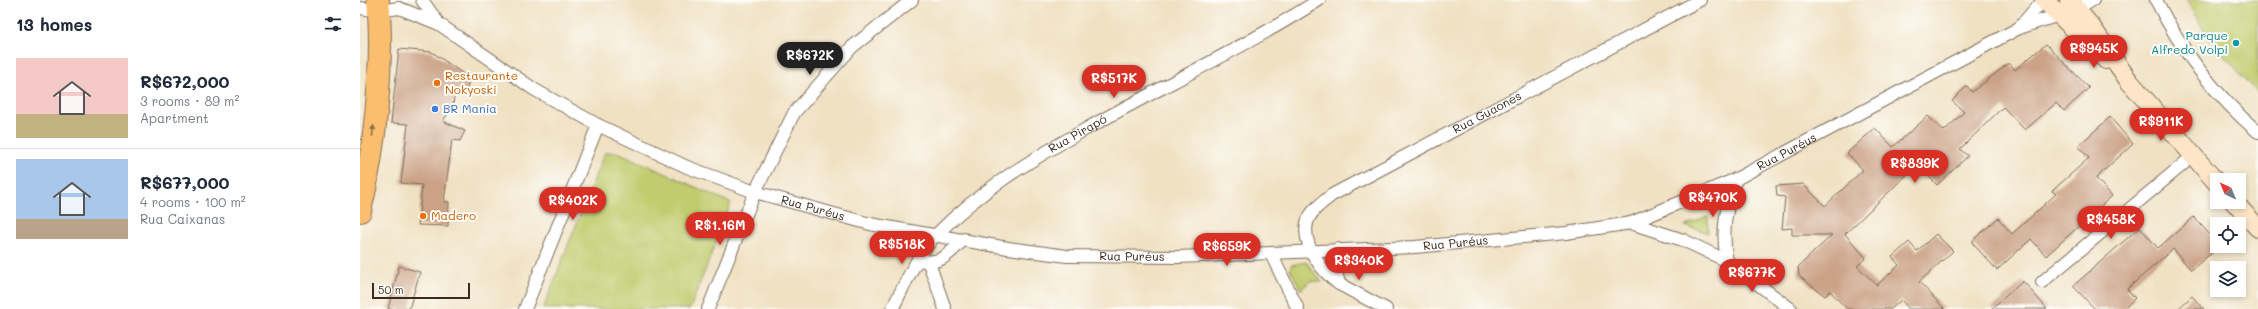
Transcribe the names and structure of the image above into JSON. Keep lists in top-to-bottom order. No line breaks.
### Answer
{"streets":{"street":["Rua Guaones","Rua Pirapó","Rua Puréus"]},"crossings":[["Rua Guaones","Rua Puréus"],["Rua Pirapó","Rua Puréus"]],"places":["Parque Alfredo Volpi","Restaurante Nokyoski","BR Mania","Madero"],"scale_bar":"50 m","north":"top left","page":{"heading":"13 homes","price":["R$945K","R$672K","R$517K","R$911K","R$839K","R$470K","R$402K","R$458K","R$1.16M","R$518K","R$659K","R$340K","R$677K"],"list":[{"name":"R$672,000","note":"3 rooms · 89 m² · Apartment"},{"name":"R$677,000","note":"4 rooms · 100 m² · Rua Caixanas"}],"scale":"50 m"}}
